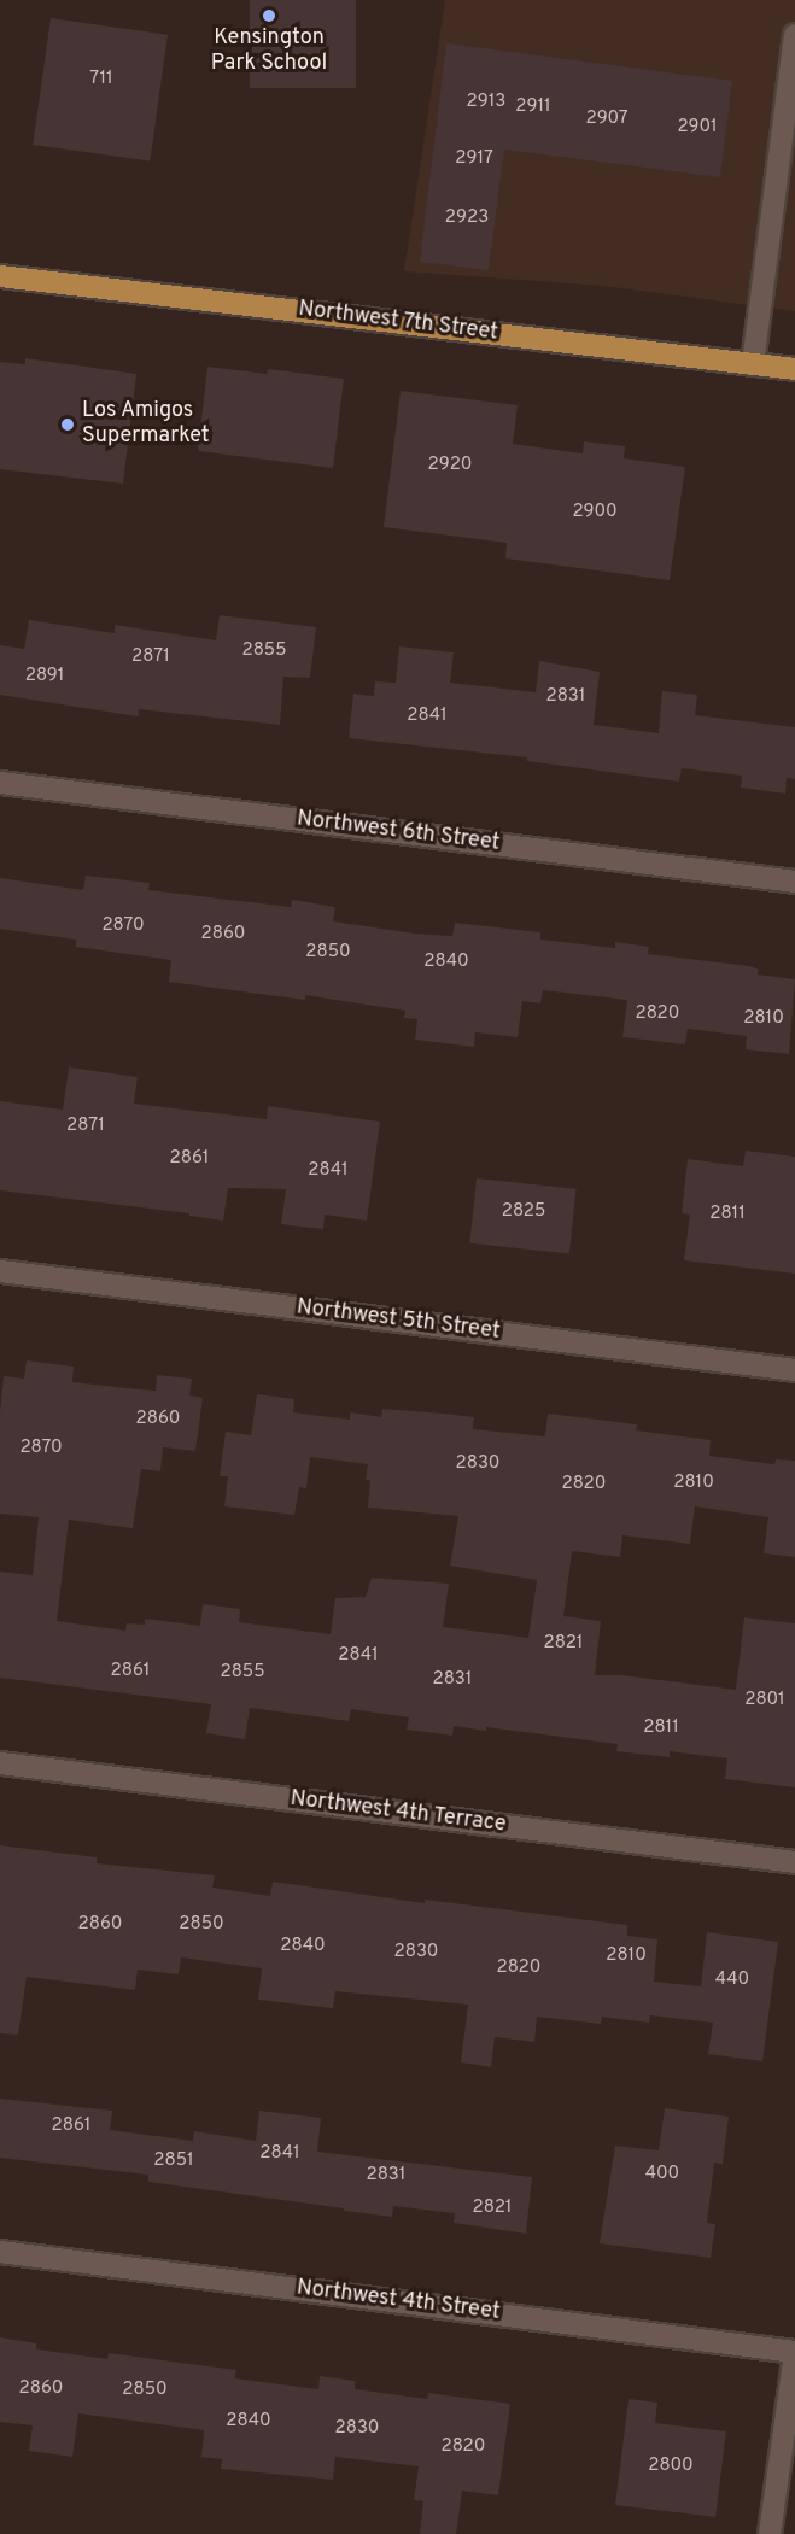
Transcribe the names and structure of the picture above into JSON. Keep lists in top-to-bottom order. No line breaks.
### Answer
{"streets":{"main road":["Northwest 7th Street"],"street":["Northwest 6th Street","Northwest 5th Street","Northwest 4th Terrace","Northwest 4th Street"]},"places":["Kensington Park School","Los Amigos Supermarket"],"house_numbers":["711","2913","2911","2907","2901","2917","2923","2920","2900","2855","2871","2891","2831","2841","2870","2860","2850","2840","2820","2810","2871","2861","2841","2825","2811","2860","2870","2830","2810","2820","2821","2841","2861","2855","2831","2801","2811","2860","2850","2840","2830","2810","2820","440","2861","2841","2851","400","2831","2821","2860","2850","2840","2830","2820","2800"]}
